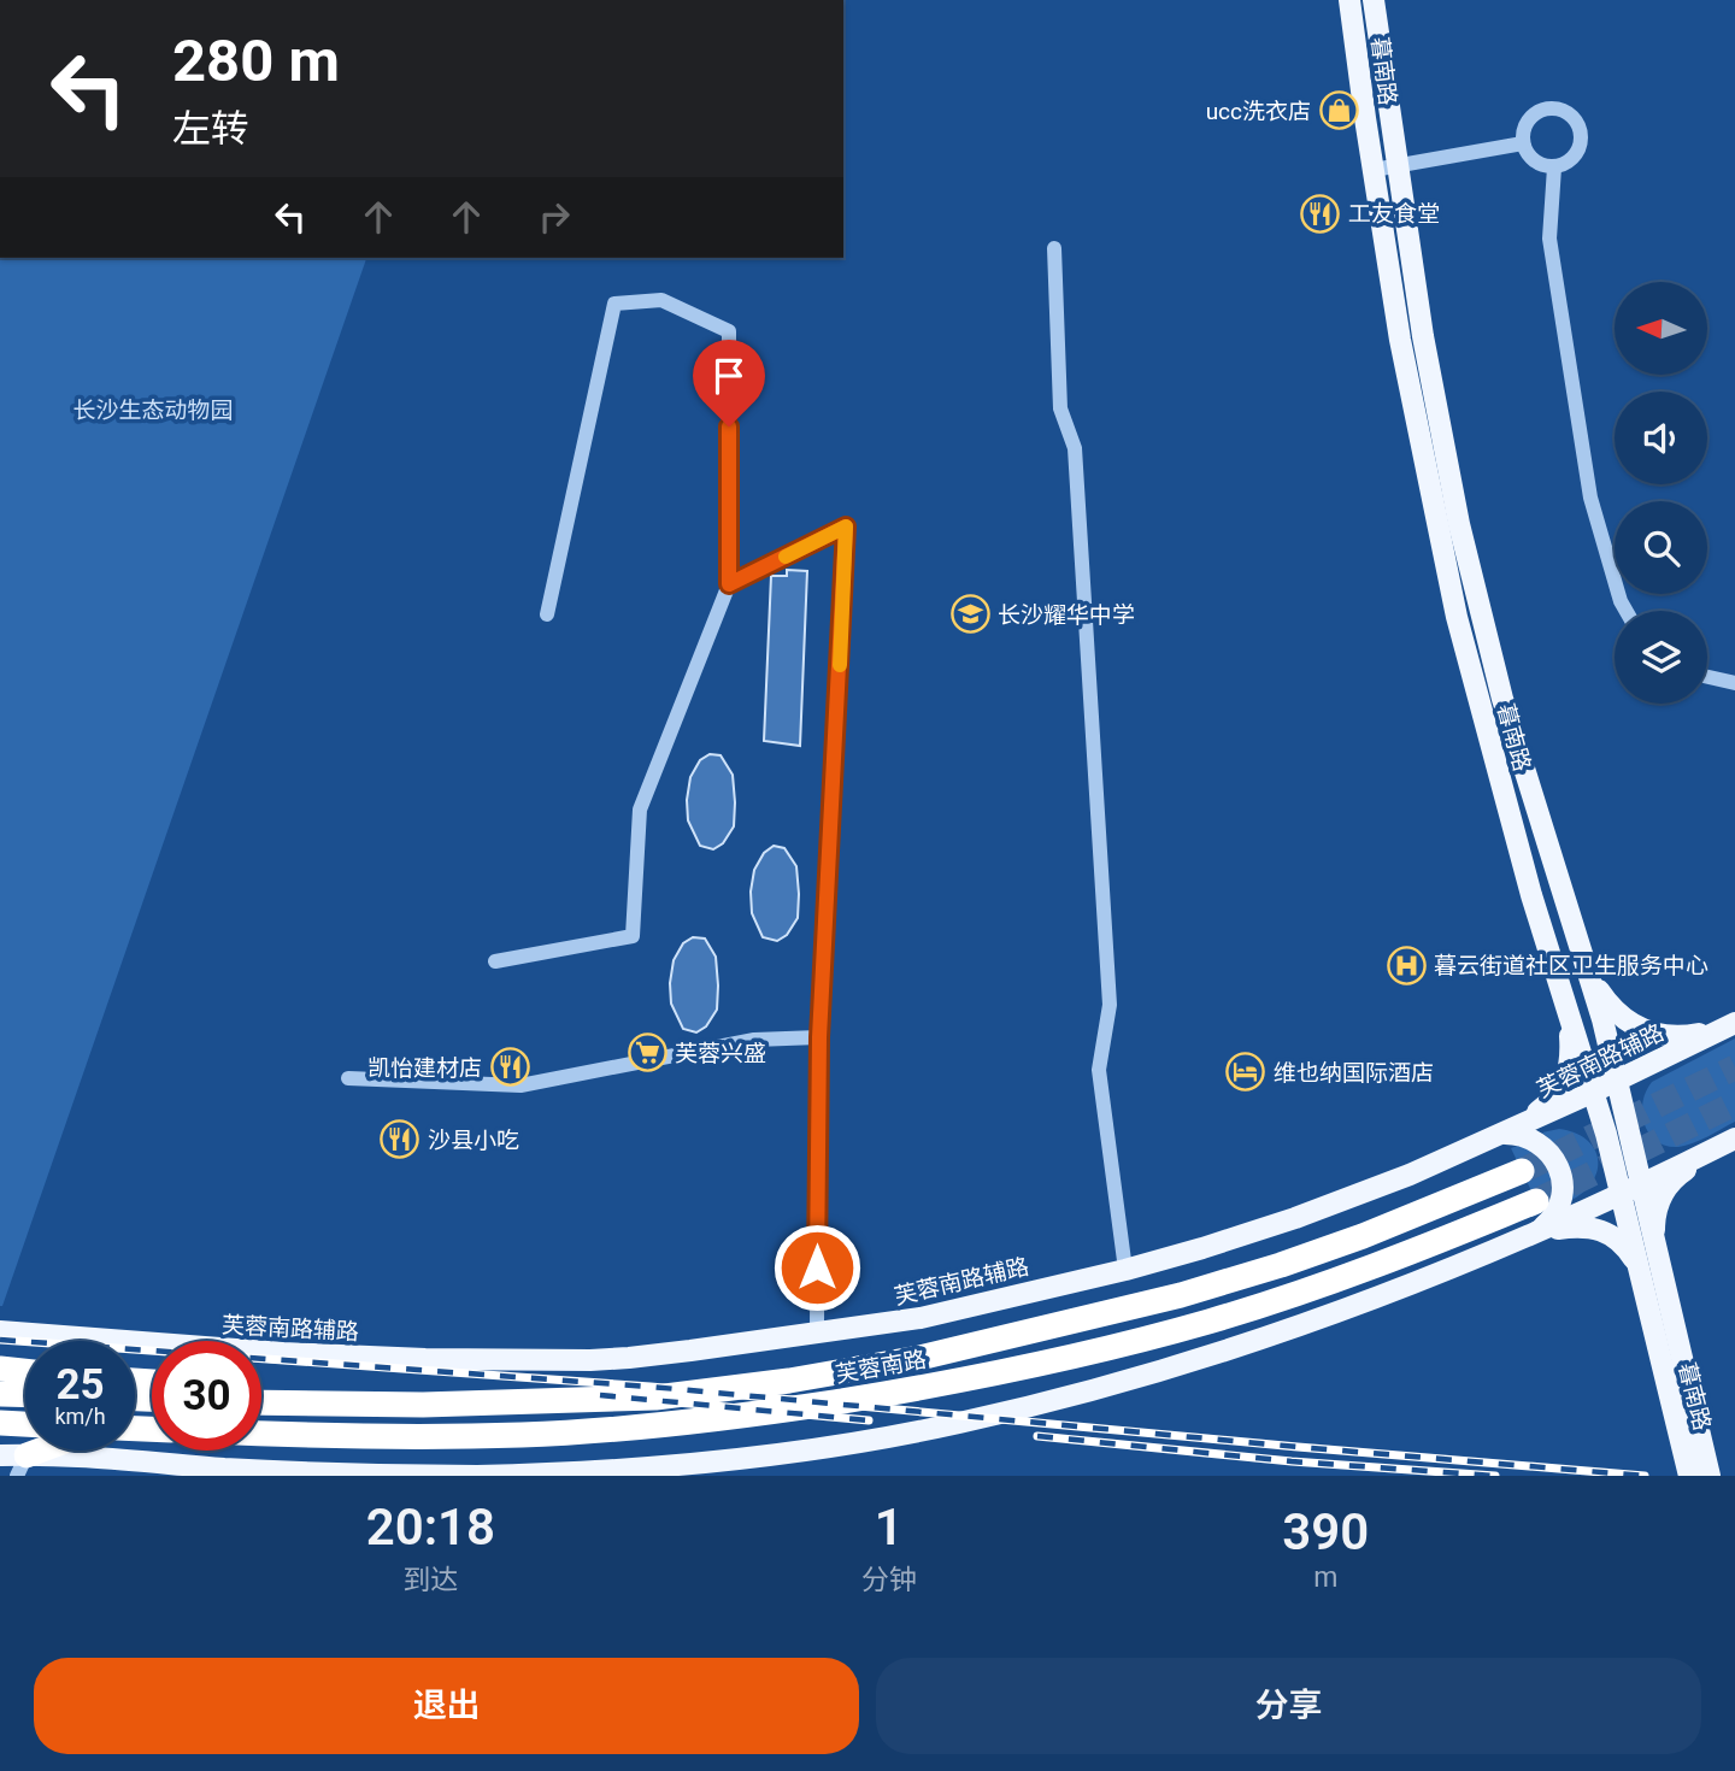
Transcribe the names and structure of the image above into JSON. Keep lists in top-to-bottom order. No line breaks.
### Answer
{"streets":{"highway":["芙蓉南路"],"main road":["暮南路","芙蓉南路辅路"]},"crossings":[["暮南路","芙蓉南路辅路"]],"parks":["长沙生态动物园"],"places":{"shop":["ucc洗衣店"],"restaurant":["工友食堂","凯怡建材店","沙县小吃"],"school or university":["长沙耀华中学"],"hospital":["暮云街道社区卫生服务中心"],"supermarket":["芙蓉兴盛"],"hotel":["维也纳国际酒店"]},"north":"left","page":{"turn":["280 m","左转"],"speed":"25 km/h","limit":"30","eta":["20:18","到达","1","分钟","390","m"],"buttons":["退出","分享"]}}
